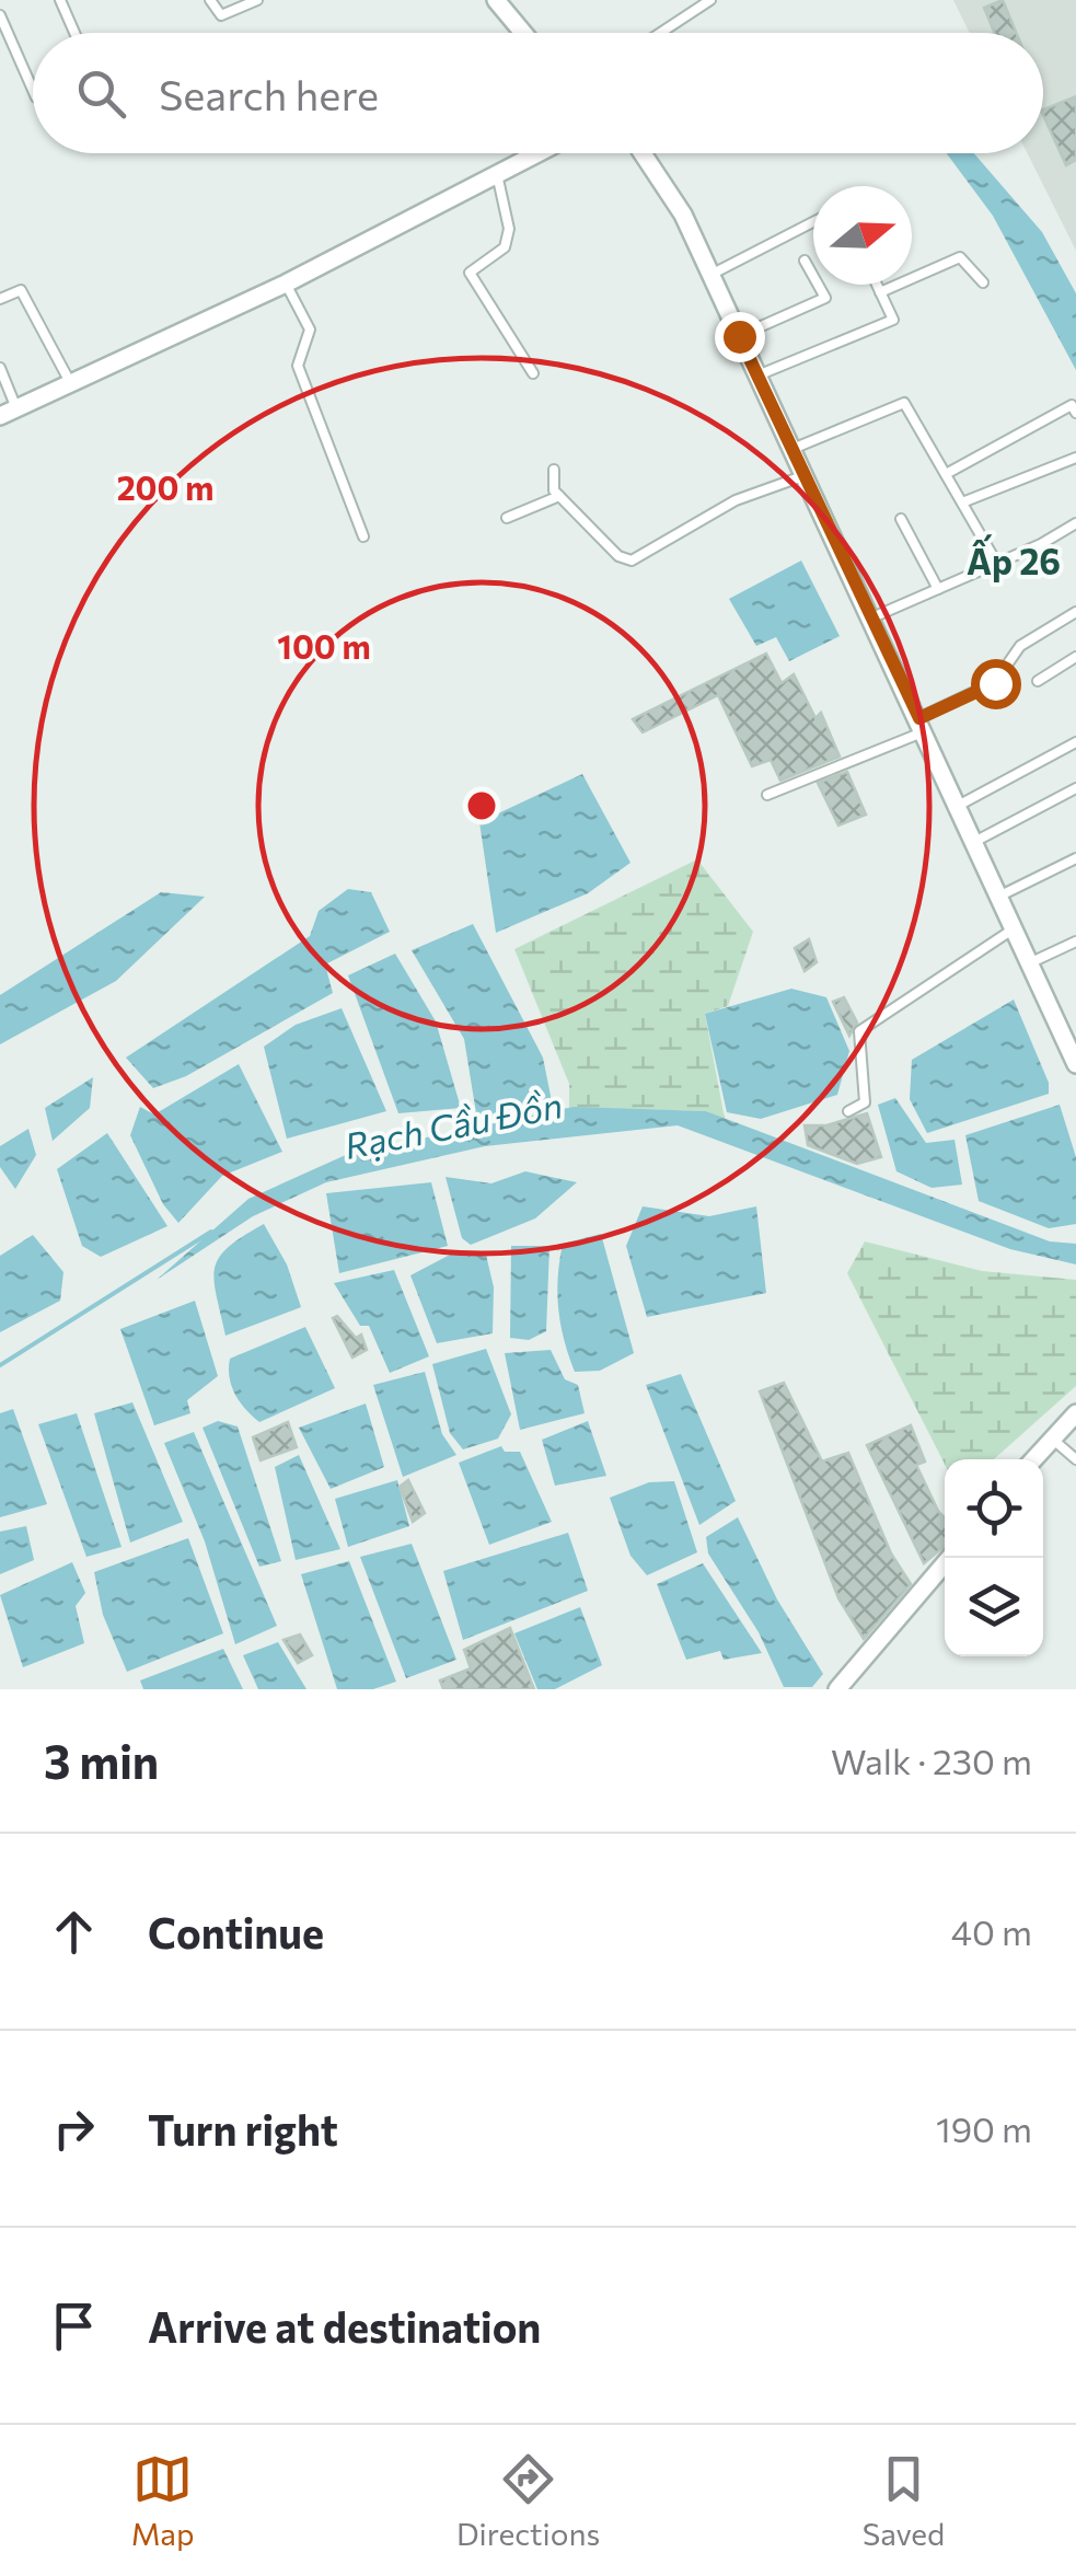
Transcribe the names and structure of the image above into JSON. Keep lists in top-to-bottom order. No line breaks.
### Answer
{"districts":["Ấp 26"],"water":["Rạch Cầu Đồn"],"north":"right","page":{"search":"Search here","heading":["3 min","Walk · 230 m"],"list":[["Continue","40 m"],["Turn right","190 m"],"Arrive at destination"],"nav":["Map","Directions","Saved"]},"rings":["200 m","100 m"]}
